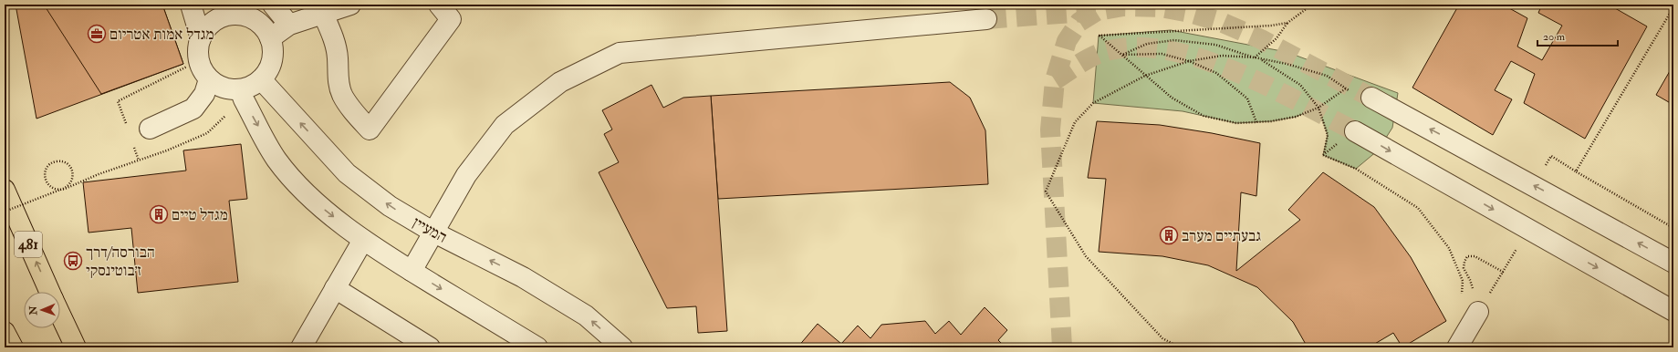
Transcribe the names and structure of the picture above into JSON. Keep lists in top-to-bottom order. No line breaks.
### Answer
{"streets":{"main road":["481"],"street":["המעיין"]},"places":{"office":["מגדל אמות אטריום"],"building":["מגדל טיים","גבעתיים מערב"],"bus stop":["הבורסה/דרך ז׳בוטינסקי"]},"scale_bar":"20 m","north":"left"}
